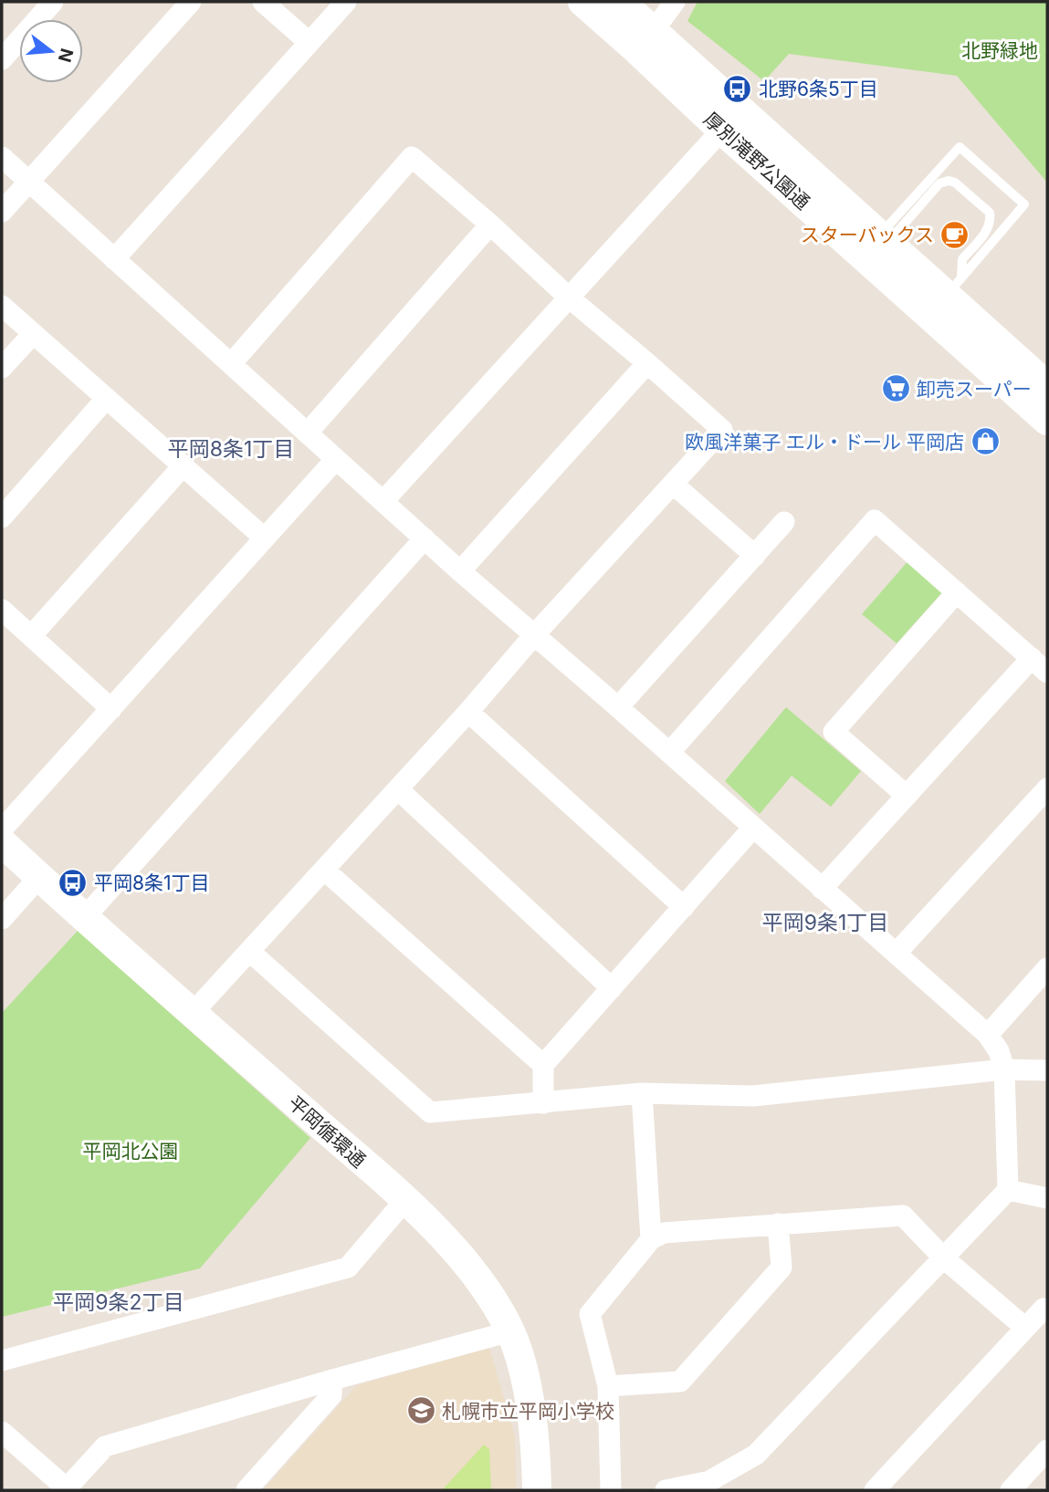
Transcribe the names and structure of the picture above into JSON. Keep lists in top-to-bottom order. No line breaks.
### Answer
{"streets":{"main road":["厚別滝野公園通","平岡循環通"]},"districts":["平岡8条1丁目","平岡9条1丁目","平岡9条2丁目"],"parks":["北野緑地","平岡北公園"],"places":{"bus stop":["北野6条5丁目","平岡8条1丁目"],"cafe":["スターバックス"],"supermarket":["卸売スーパー"],"shop":["欧風洋菓子 エル・ドール 平岡店"],"school or university":["札幌市立平岡小学校"]},"north":"right"}
